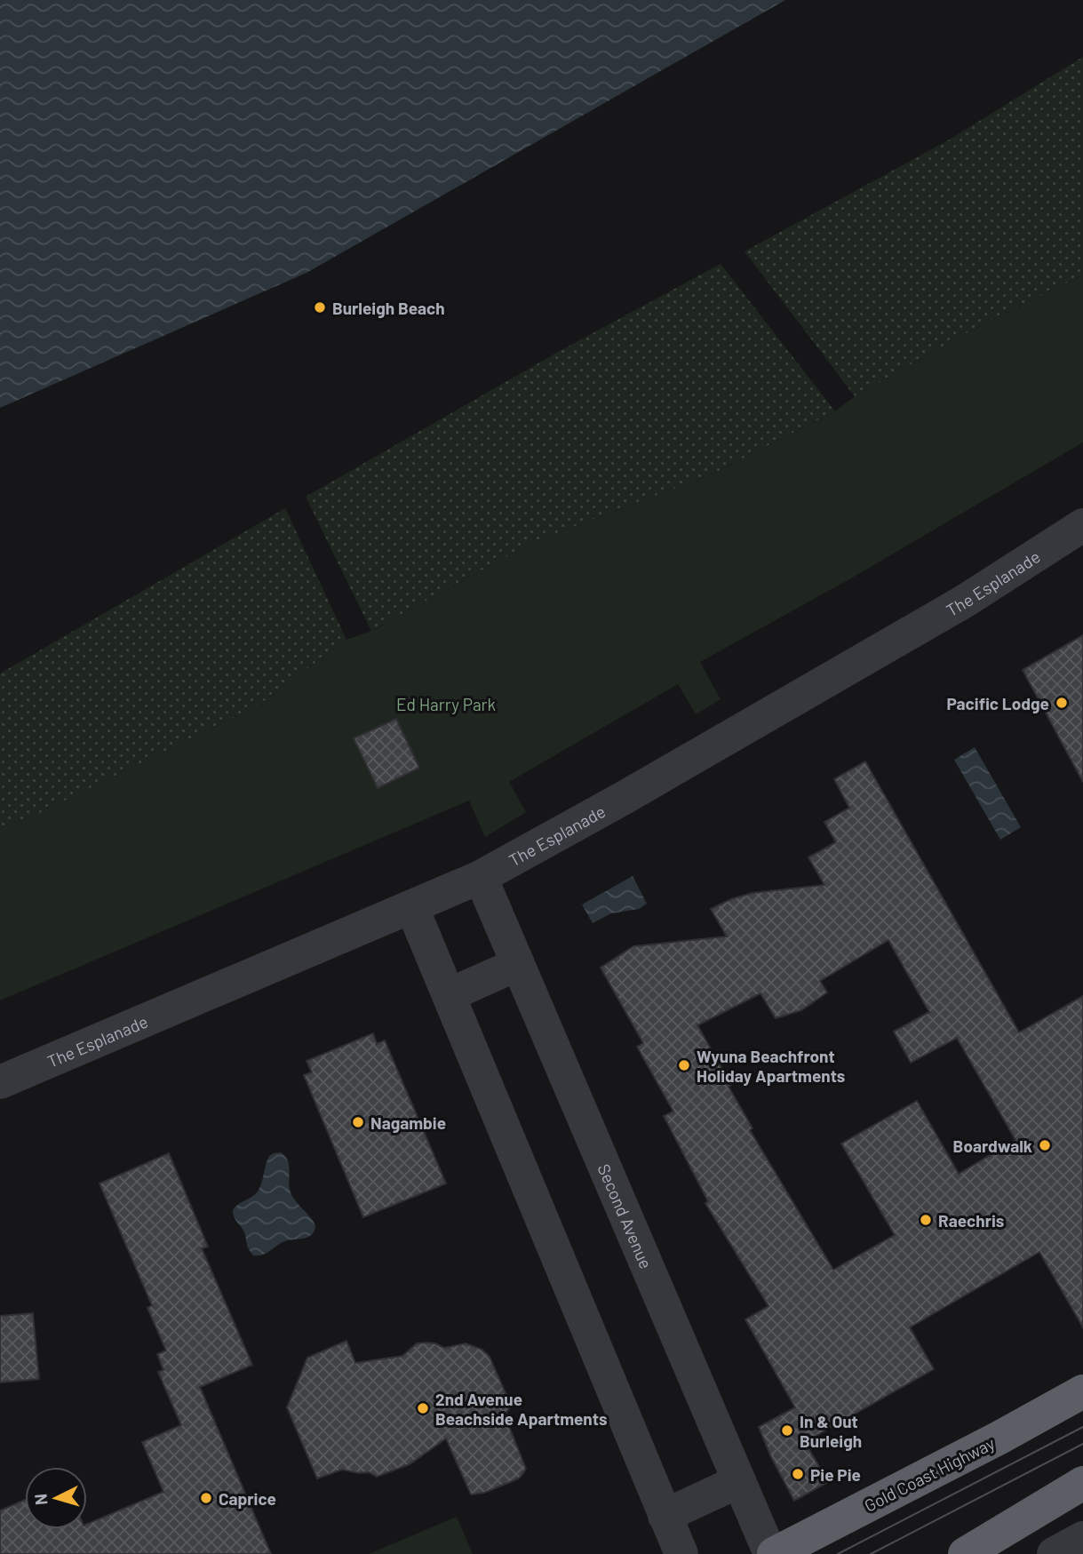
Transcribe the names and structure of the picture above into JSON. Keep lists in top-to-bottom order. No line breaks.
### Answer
{"streets":{"highway":["Gold Coast Highway"],"street":["The Esplanade","Second Avenue"]},"crossings":[["The Esplanade","Second Avenue"],["Second Avenue","Gold Coast Highway"]],"parks":["Ed Harry Park"],"places":["Burleigh Beach","Pacific Lodge","Wyuna Beachfront Holiday Apartments","Nagambie","Boardwalk","Raechris","2nd Avenue Beachside Apartments","In & Out Burleigh","Pie Pie","Caprice"],"north":"left"}
